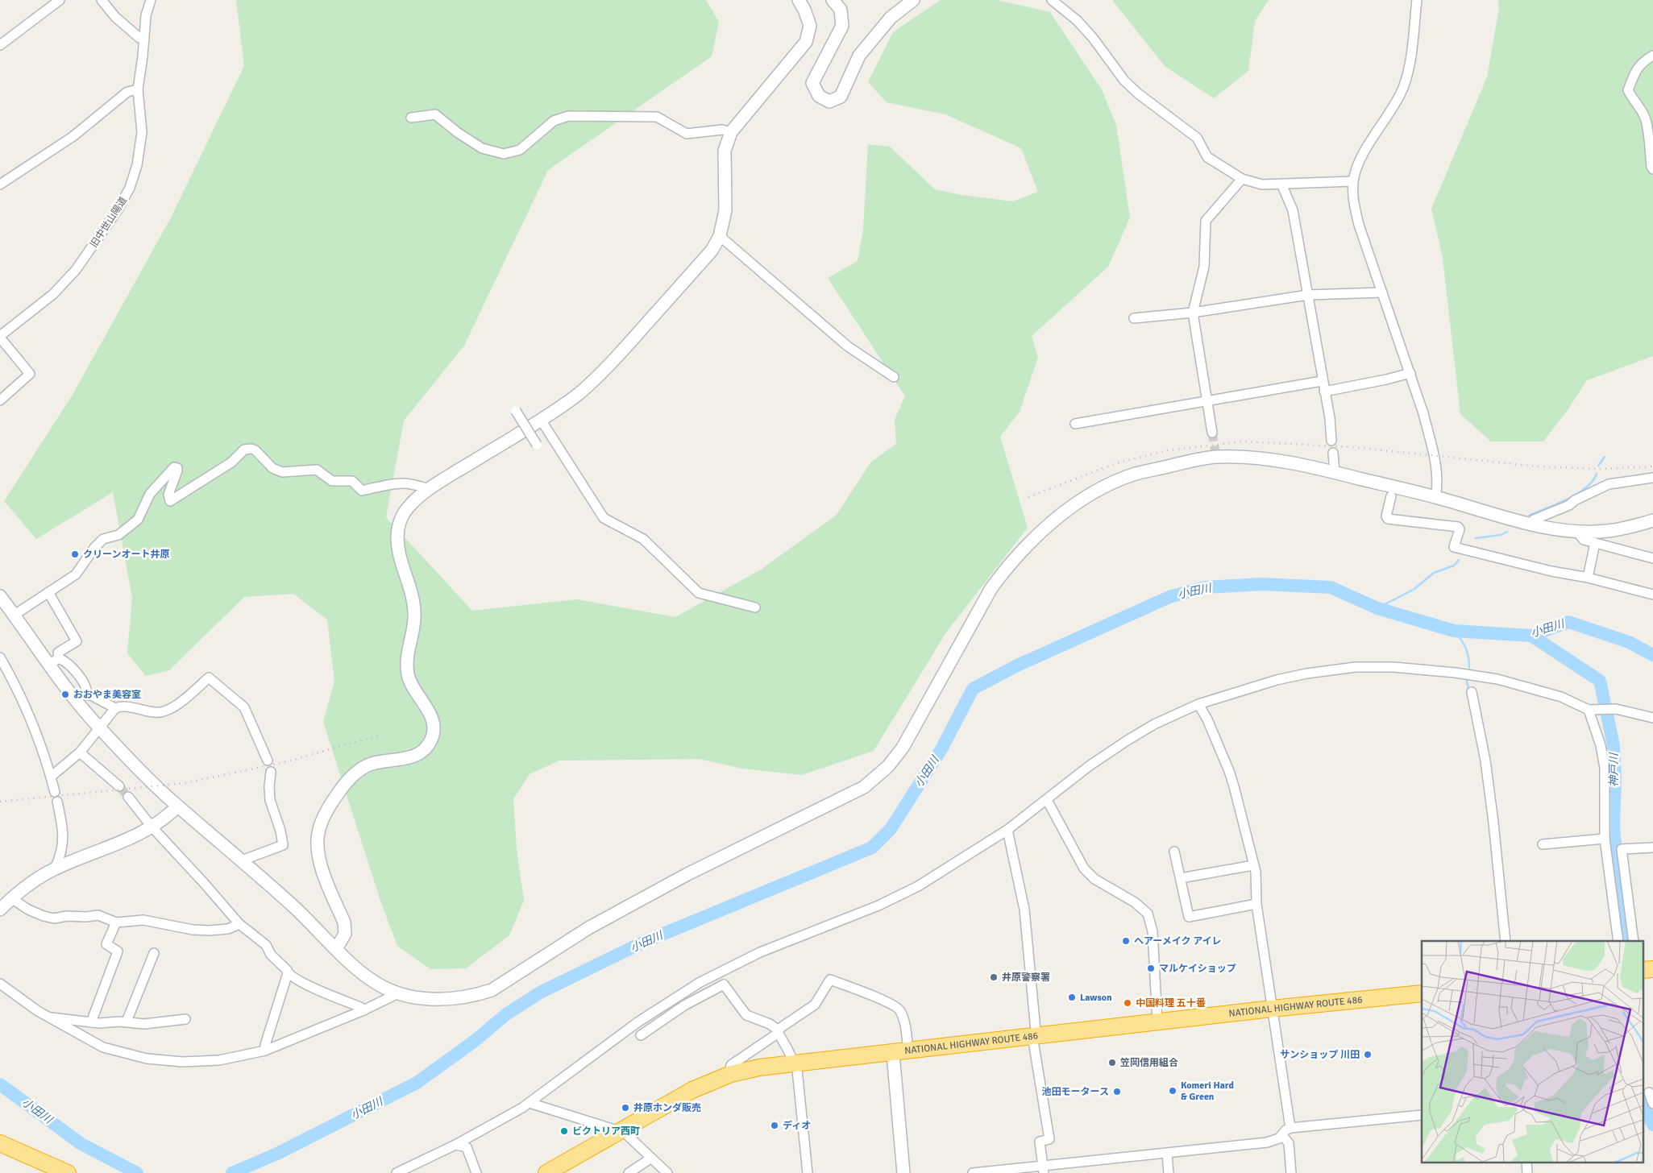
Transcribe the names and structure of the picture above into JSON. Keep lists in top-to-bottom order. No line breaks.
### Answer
{"streets":{"highway":["NATIONAL HIGHWAY ROUTE 486"],"street":["旧中世山陽道"]},"water":["小田川","神戸川"],"places":["クリーンオート井原","おおやま美容室","ヘアーメイク アイレ","マルケイショップ","井原警察署","Lawson","中国料理 五十番","サンショップ 川田","笠岡信用組合","Komeri Hard & Green","池田モータース","井原ホンダ販売","ディオ","ビクトリア西町"]}
